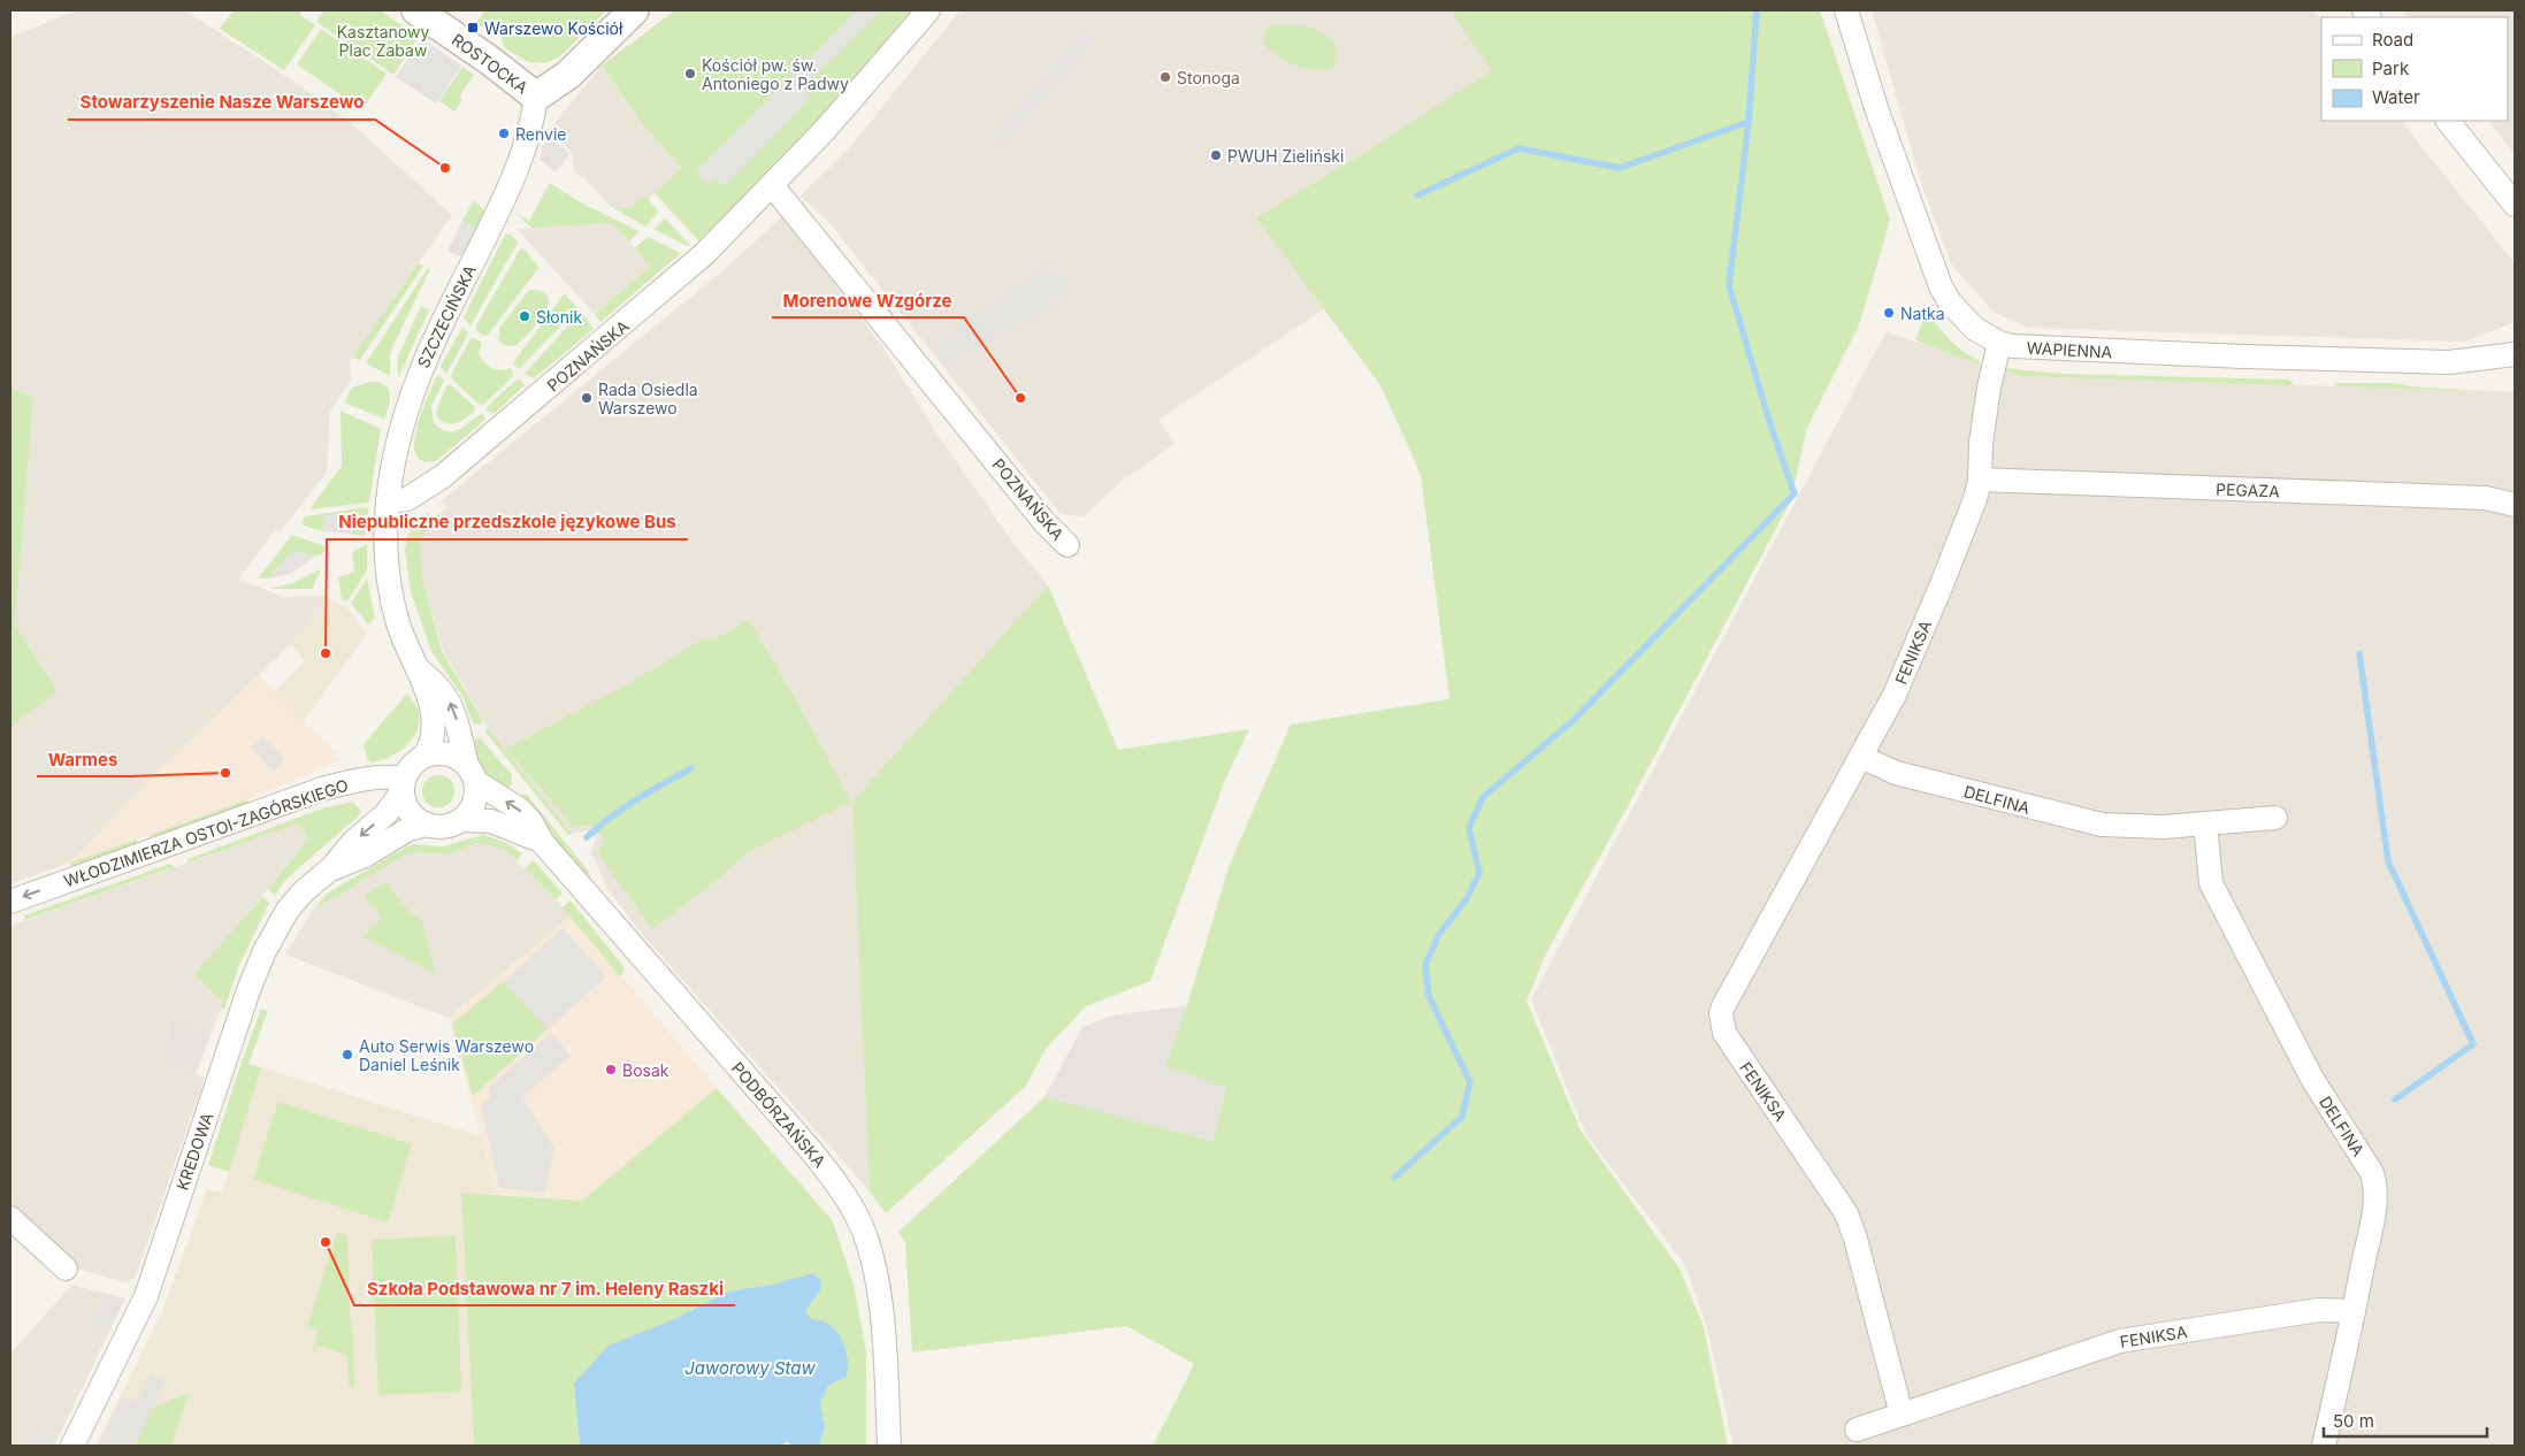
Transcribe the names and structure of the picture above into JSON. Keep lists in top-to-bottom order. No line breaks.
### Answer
{"streets":{"street":["ROSTOCKA","SZCZECIŃSKA","WAPIENNA","POZNAŃSKA","PEGAZA","FENIKSA","DELFINA","WŁODZIMIERZA OSTOI-ZAGÓRSKIEGO","PODBÓRZAŃSKA","KREDOWA"]},"crossings":[["ROSTOCKA","SZCZECIŃSKA"],["SZCZECIŃSKA","POZNAŃSKA"],["WAPIENNA","FENIKSA"],["PEGAZA","FENIKSA"],["FENIKSA","DELFINA"],["WŁODZIMIERZA OSTOI-ZAGÓRSKIEGO","PODBÓRZAŃSKA"],["WŁODZIMIERZA OSTOI-ZAGÓRSKIEGO","KREDOWA"],["PODBÓRZAŃSKA","KREDOWA"]],"one_way":["WŁODZIMIERZA OSTOI-ZAGÓRSKIEGO"],"water":["Jaworowy Staw"],"parks":["Kasztanowy Plac Zabaw"],"places":{"transit":["Warszewo Kościół"],"other":["Kościół pw. św. Antoniego z Padwy","Stonoga","Renvie","PWUH Zieliński","Stowarzyszenie Nasze Warszewo","Natka","Słonik","Rada Osiedla Warszewo","Morenowe Wzgórze","Niepubliczne przedszkole językowe Bus","Warmes","Auto Serwis Warszewo Daniel Leśnik","Bosak","Szkoła Podstawowa nr 7 im. Heleny Raszki"]},"legend":["Road","Park","Water"],"scale_bar":"50 m"}
